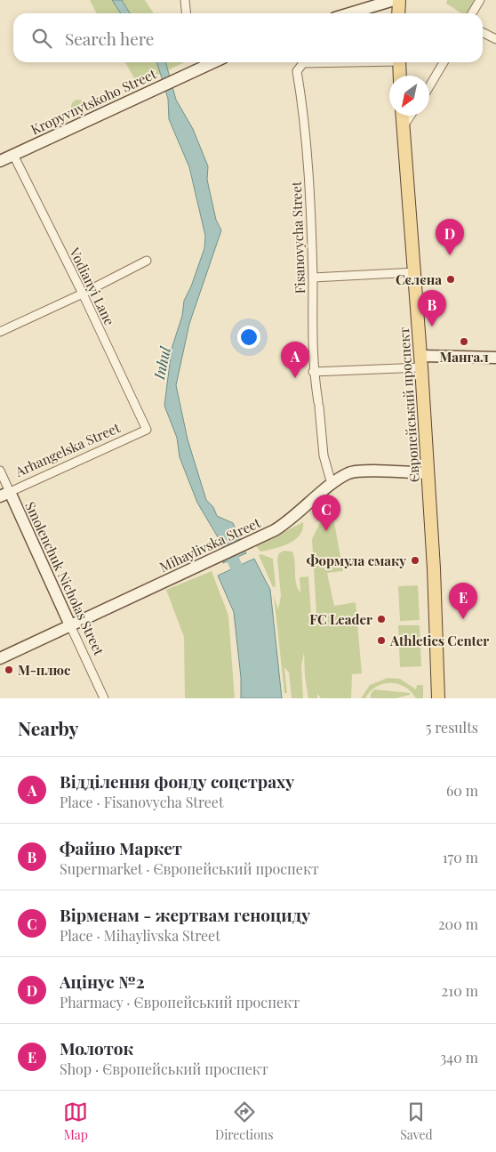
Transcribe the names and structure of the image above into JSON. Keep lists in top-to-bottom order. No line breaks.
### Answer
{"streets":{"main road":["Європейський проспект"],"street":["Kropyvnytskoho Street","Fisanovycha Street","Vodianyi Lane","Arhangelska Street","Mihaylivska Street","Smolenchuk Nicholas Street"]},"crossings":[["Kropyvnytskoho Street","Vodianyi Lane"],["Fisanovycha Street","Mihaylivska Street"],["Vodianyi Lane","Arhangelska Street"],["Європейський проспект","Mihaylivska Street"],["Arhangelska Street","Smolenchuk Nicholas Street"],["Mihaylivska Street","Smolenchuk Nicholas Street"]],"water":["Inhul"],"places":["Сєлєна","Мангал","Формула смаку","FC Leader","Athletics Center","М-плюс"],"north":"bottom left","page":{"search":"Search here","pins":["D","B","A","C","E"],"heading":["Nearby","5 results"],"list":[{"mark":"A","name":"Відділення фонду соцстраху","note":"Place · Fisanovycha Street","value":"60 m"},{"mark":"B","name":"Файно Маркет","note":"Supermarket · Європейський проспект","value":"170 m"},{"mark":"C","name":"Вірменам - жертвам геноциду","note":"Place · Mihaylivska Street","value":"200 m"},{"mark":"D","name":"Ацінус №2","note":"Pharmacy · Європейський проспект","value":"210 m"},{"mark":"E","name":"Молоток","note":"Shop · Європейський проспект","value":"340 m"}],"nav":["Map","Directions","Saved"]}}
